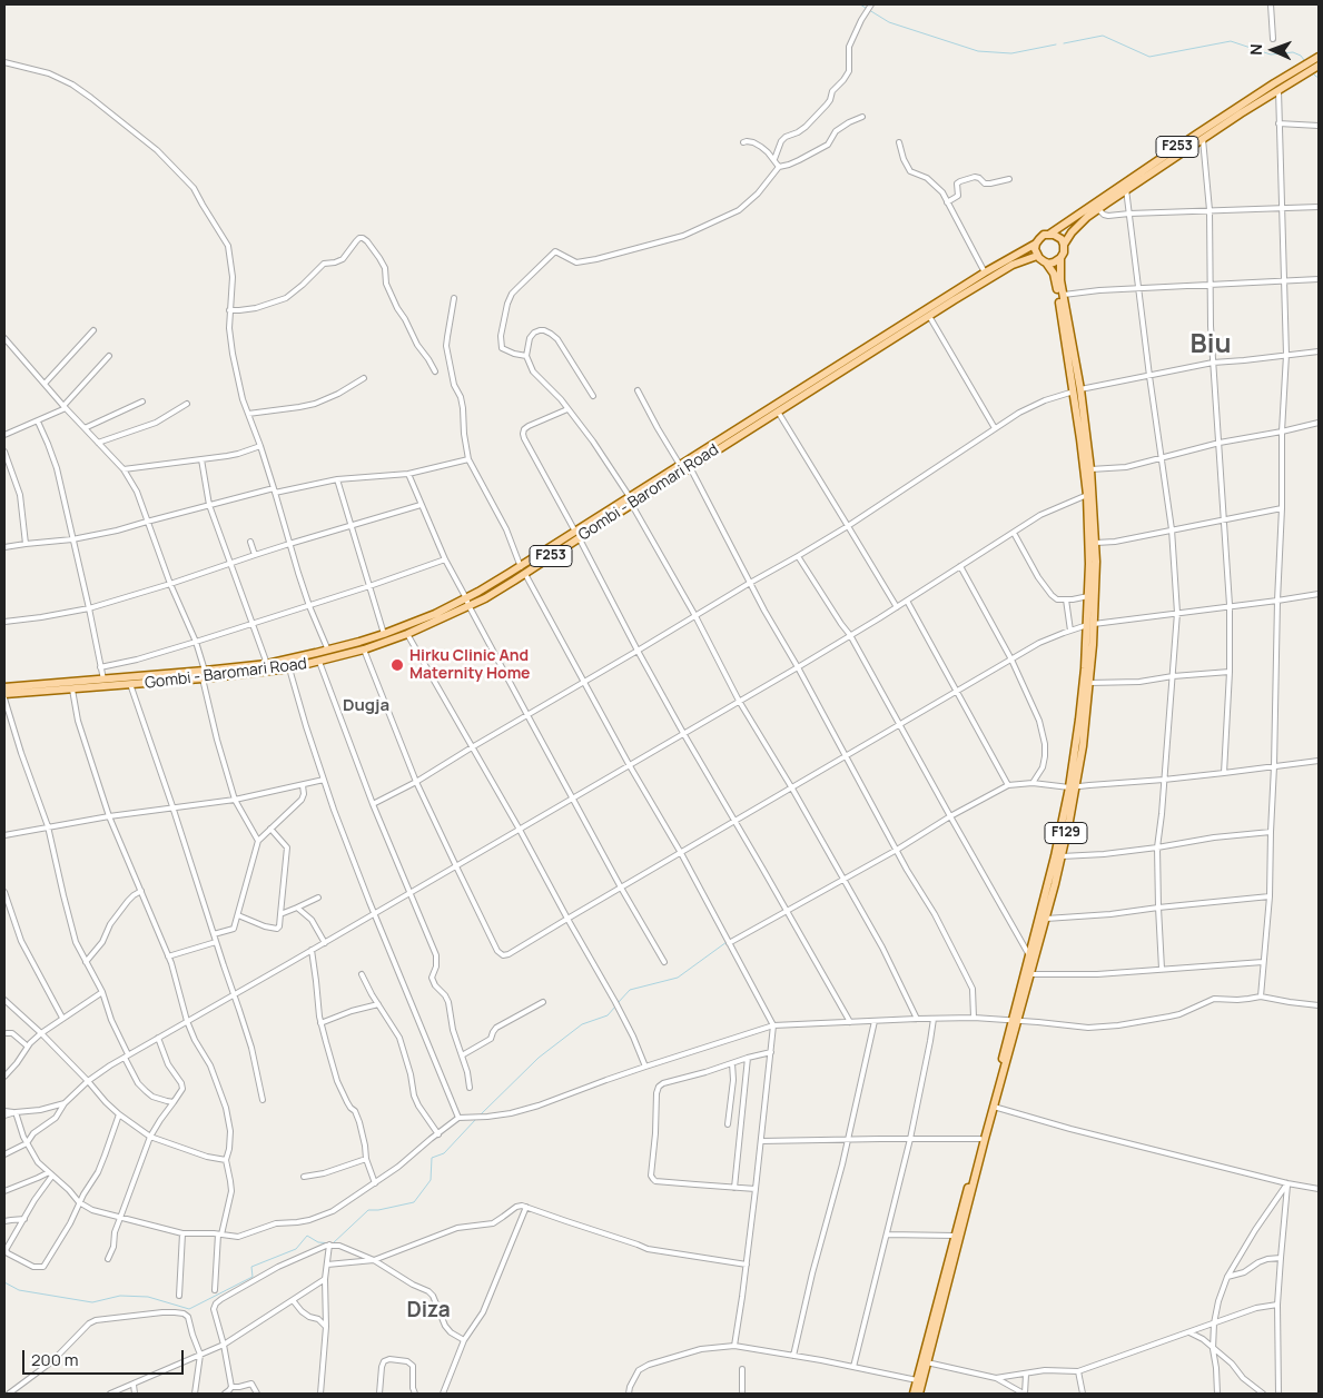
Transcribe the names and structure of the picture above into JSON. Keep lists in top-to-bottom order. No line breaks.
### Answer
{"streets":{"main road":["F253","Gombi - Baromari Road","F129"]},"crossings":[["F253","Gombi - Baromari Road"],["F253","F129"],["Gombi - Baromari Road","F129"]],"districts":["Biu","Dugja","Diza"],"places":["Hirku Clinic And Maternity Home"],"scale_bar":"200 m","north":"left"}
